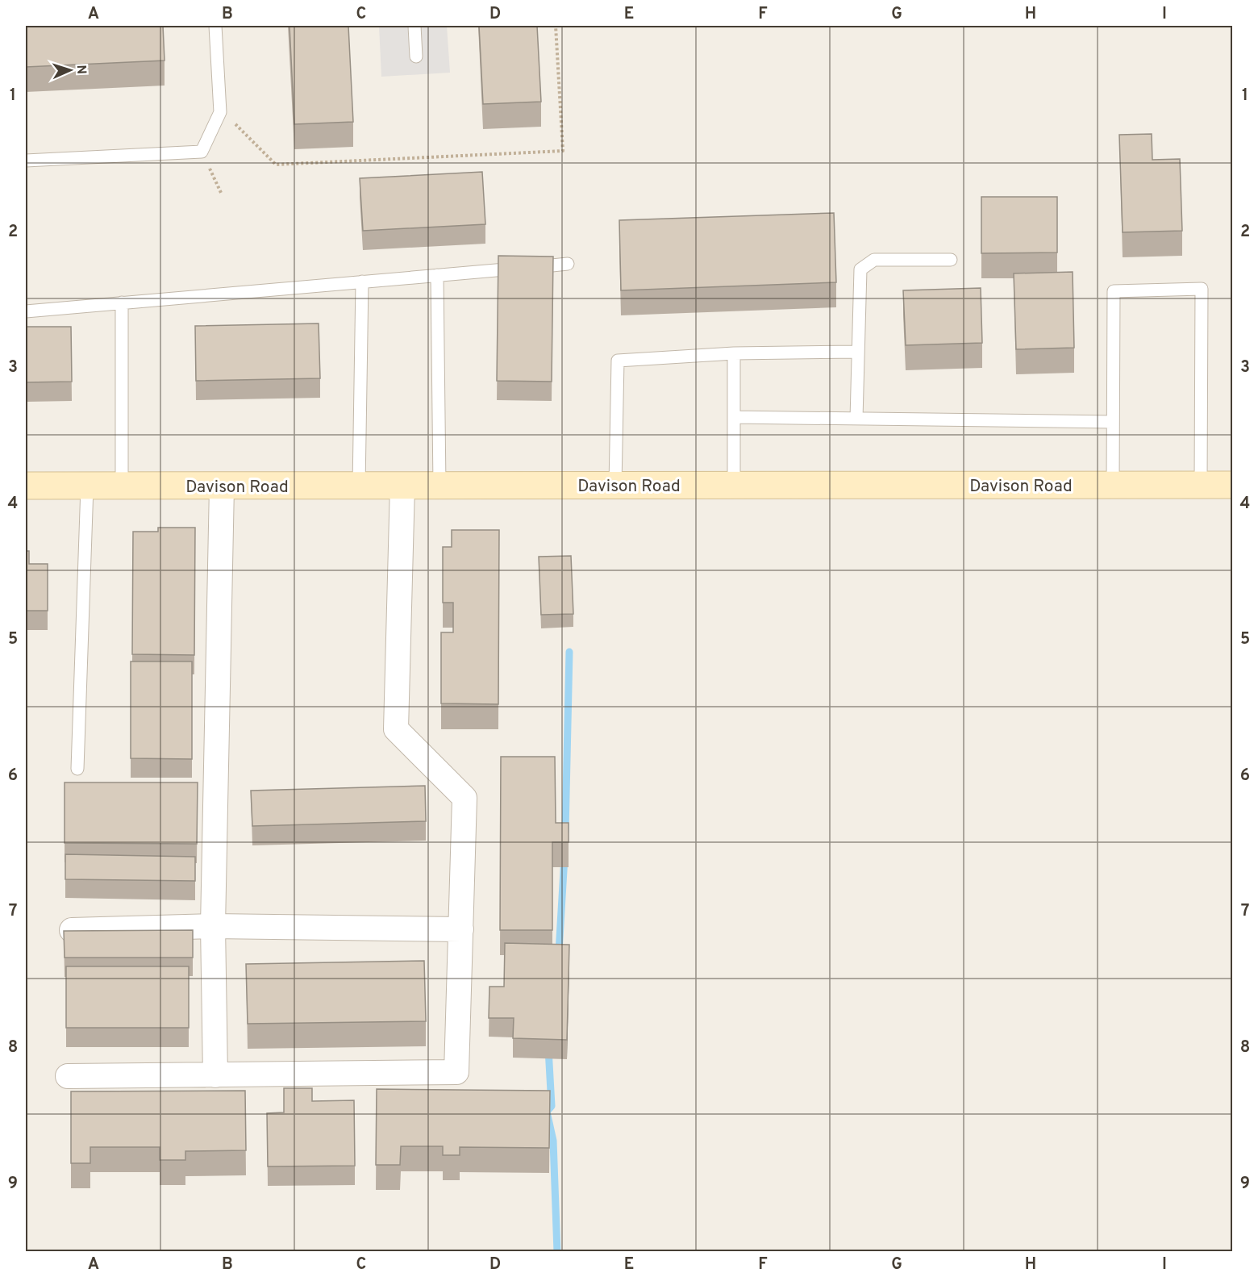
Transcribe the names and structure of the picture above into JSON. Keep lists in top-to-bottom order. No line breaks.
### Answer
{"streets":{"street":["Davison Road"]},"north":"right","grid":{"columns":["A","B","C","D","E","F","G","H","I"],"rows":["1","2","3","4","5","6","7","8","9"]}}
